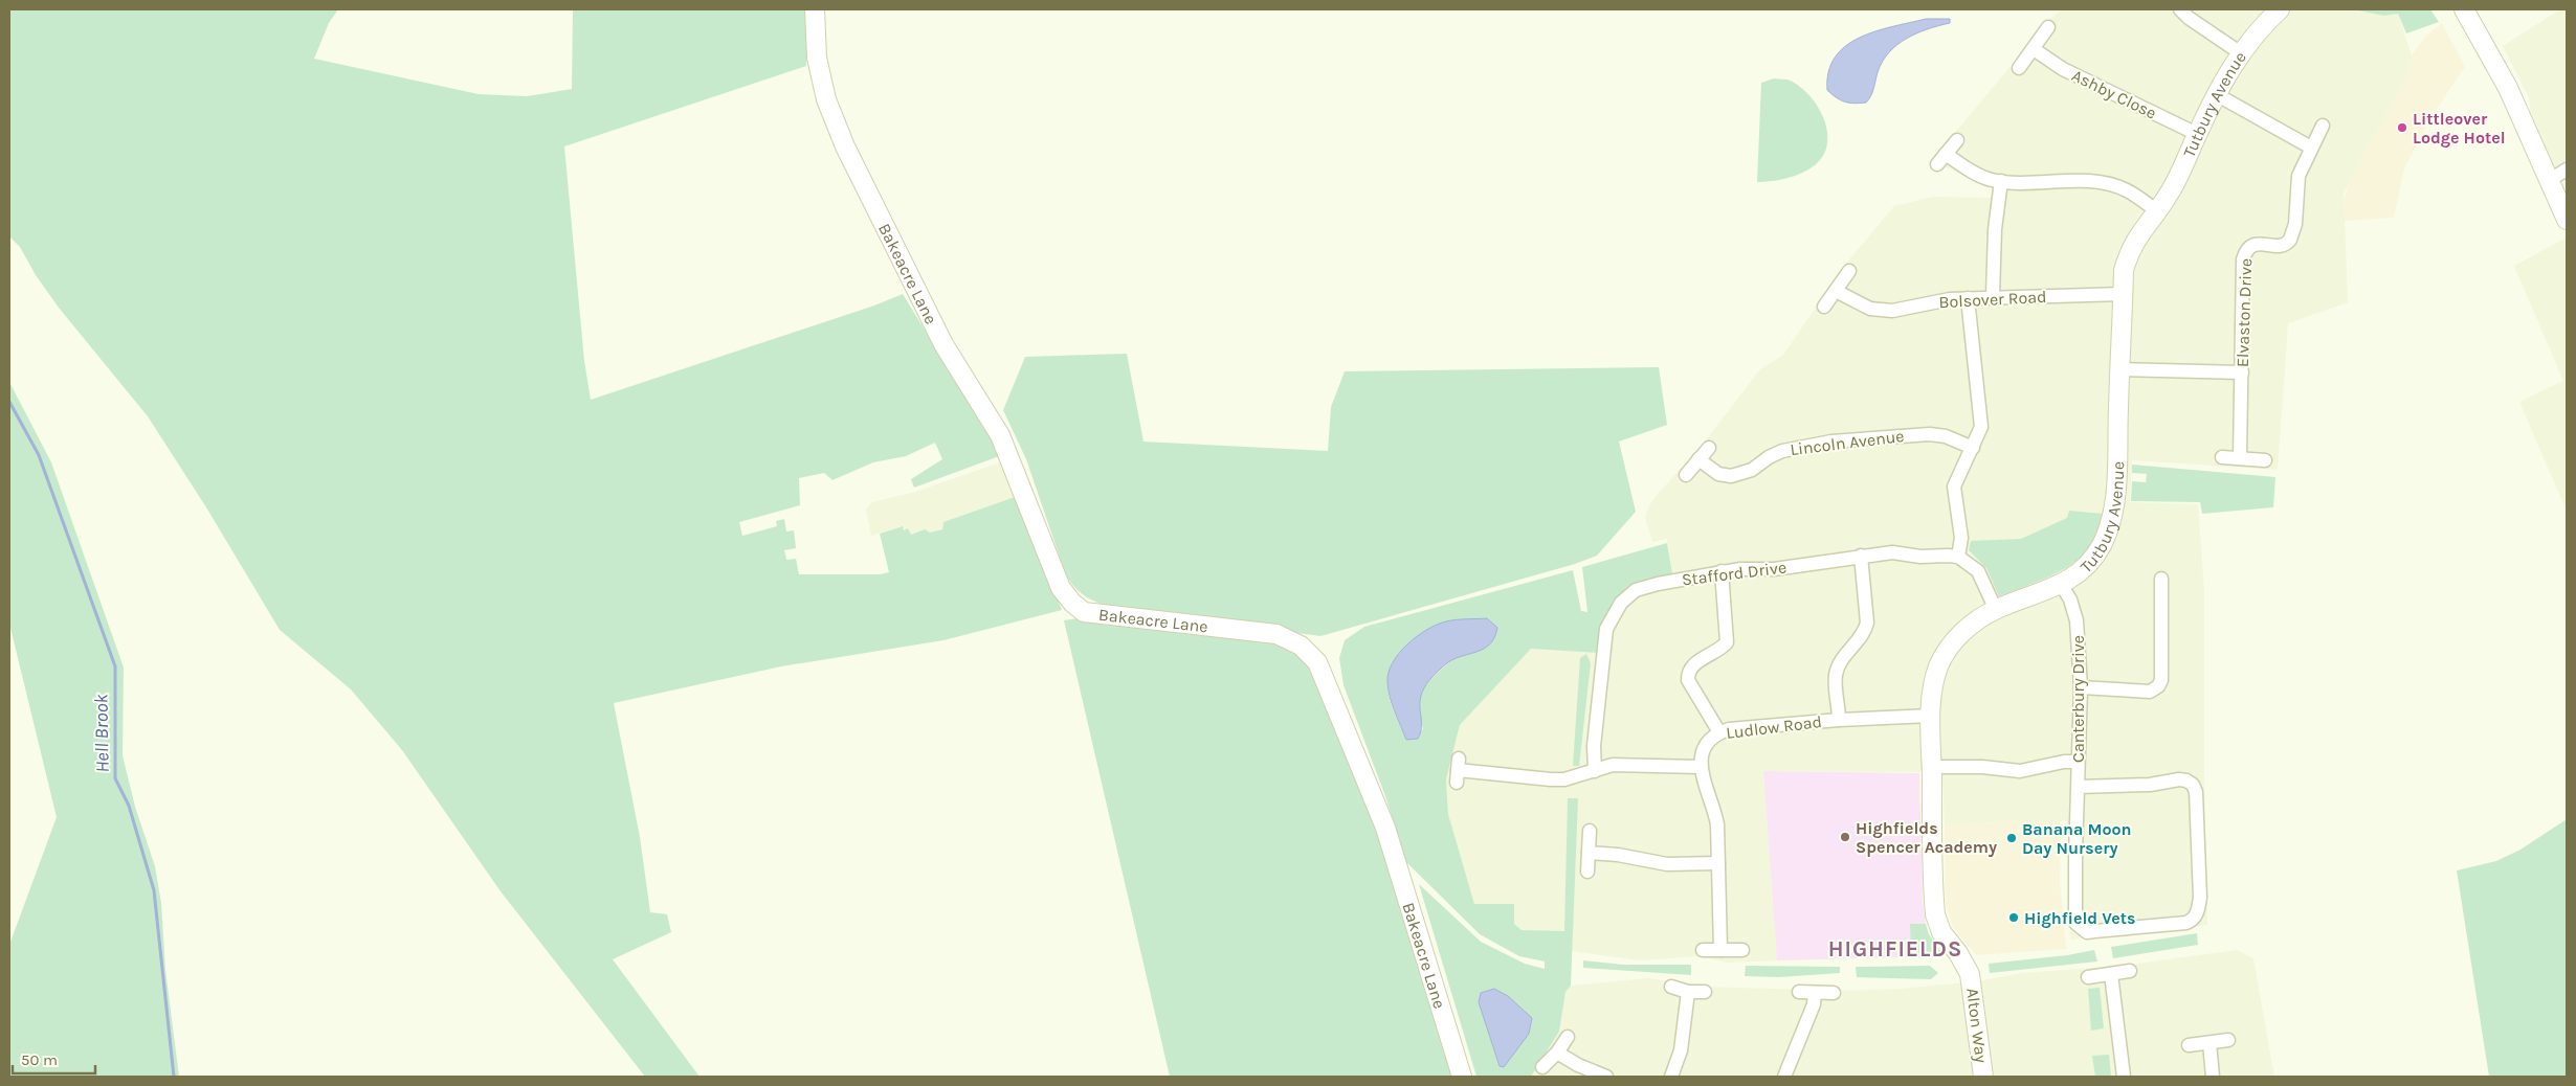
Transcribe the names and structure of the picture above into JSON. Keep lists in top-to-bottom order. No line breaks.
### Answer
{"streets":{"street":["Ashby Close","Tutbury Avenue","Bakeacre Lane","Bolsover Road","Elvaston Drive","Lincoln Avenue","Stafford Drive","Canterbury Drive","Ludlow Road","Alton Way"]},"crossings":[["Ashby Close","Tutbury Avenue"],["Tutbury Avenue","Bolsover Road"],["Tutbury Avenue","Canterbury Drive"],["Tutbury Avenue","Ludlow Road"],["Tutbury Avenue","Alton Way"]],"districts":["HIGHFIELDS"],"water":["Hell Brook"],"places":["Littleover Lodge Hotel","Highfields Spencer Academy","Banana Moon Day Nursery","Highfield Vets"],"scale_bar":"50 m"}
